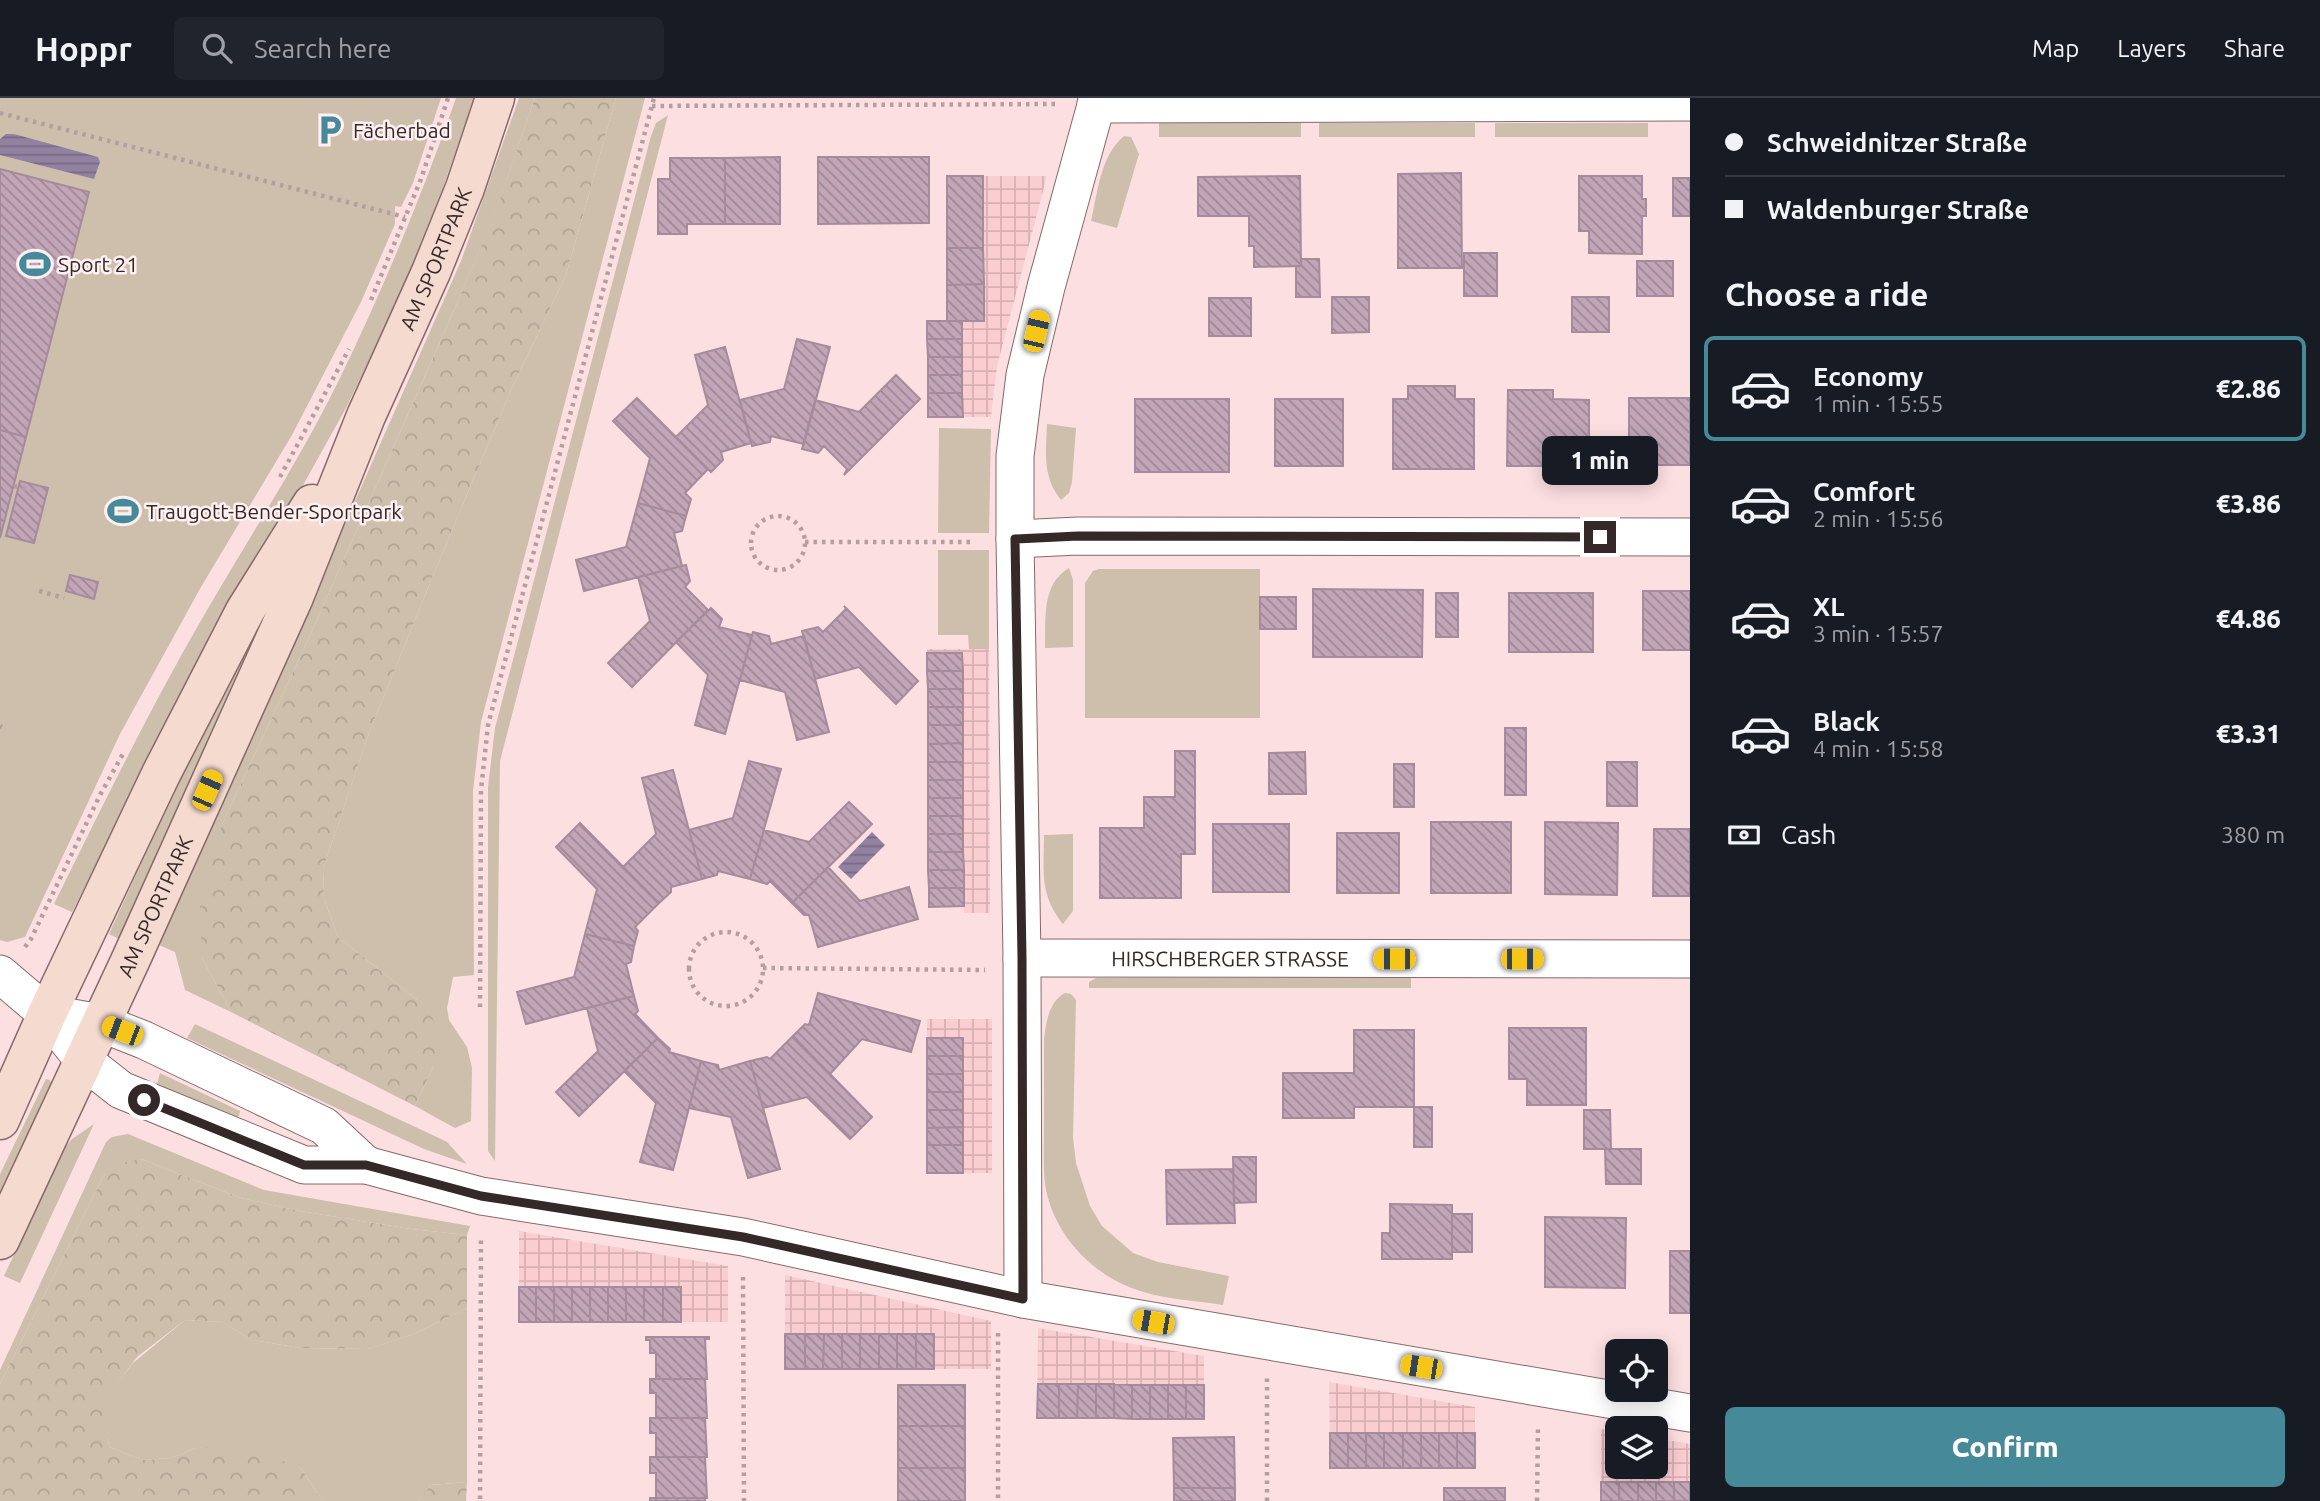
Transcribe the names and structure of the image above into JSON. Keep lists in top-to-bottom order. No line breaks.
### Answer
{"streets":{"street":["AM SPORTPARK","HIRSCHBERGER STRASSE"]},"places":{"parking":["Fächerbad"],"sports":["Sport 21","Traugott-Bender-Sportpark"]},"page":{"header":"Hoppr","search":"Search here","nav":["Map","Layers","Share"],"banner":["Schweidnitzer Straße","Waldenburger Straße"],"heading":"Choose a ride","list":[{"name":"Economy","note":"1 min · 15:55","value":"€2.86"},{"name":"Comfort","note":"2 min · 15:56","value":"€3.86"},{"name":"XL","note":"3 min · 15:57","value":"€4.86"},{"name":"Black","note":"4 min · 15:58","value":"€3.31"}],"bubble":"1 min","pay":["Cash","380 m"],"buttons":"Confirm"}}
